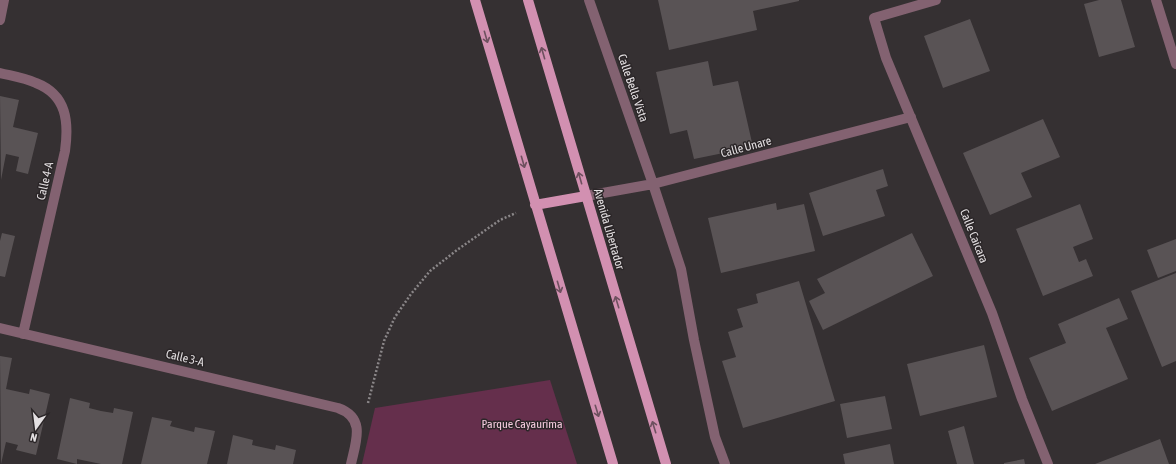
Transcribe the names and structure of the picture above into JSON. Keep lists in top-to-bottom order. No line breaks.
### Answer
{"streets":{"main road":["Avenida Libertador"],"street":["Calle Bella Vista","Calle Unare","Calle 4-A","Calle Caicara","Calle 3-A"]},"crossings":[["Calle Bella Vista","Calle Unare"],["Calle Unare","Avenida Libertador"],["Calle Unare","Calle Caicara"],["Calle 4-A","Calle 3-A"]],"parks":["Parque Cayaurima"],"north":"bottom"}
